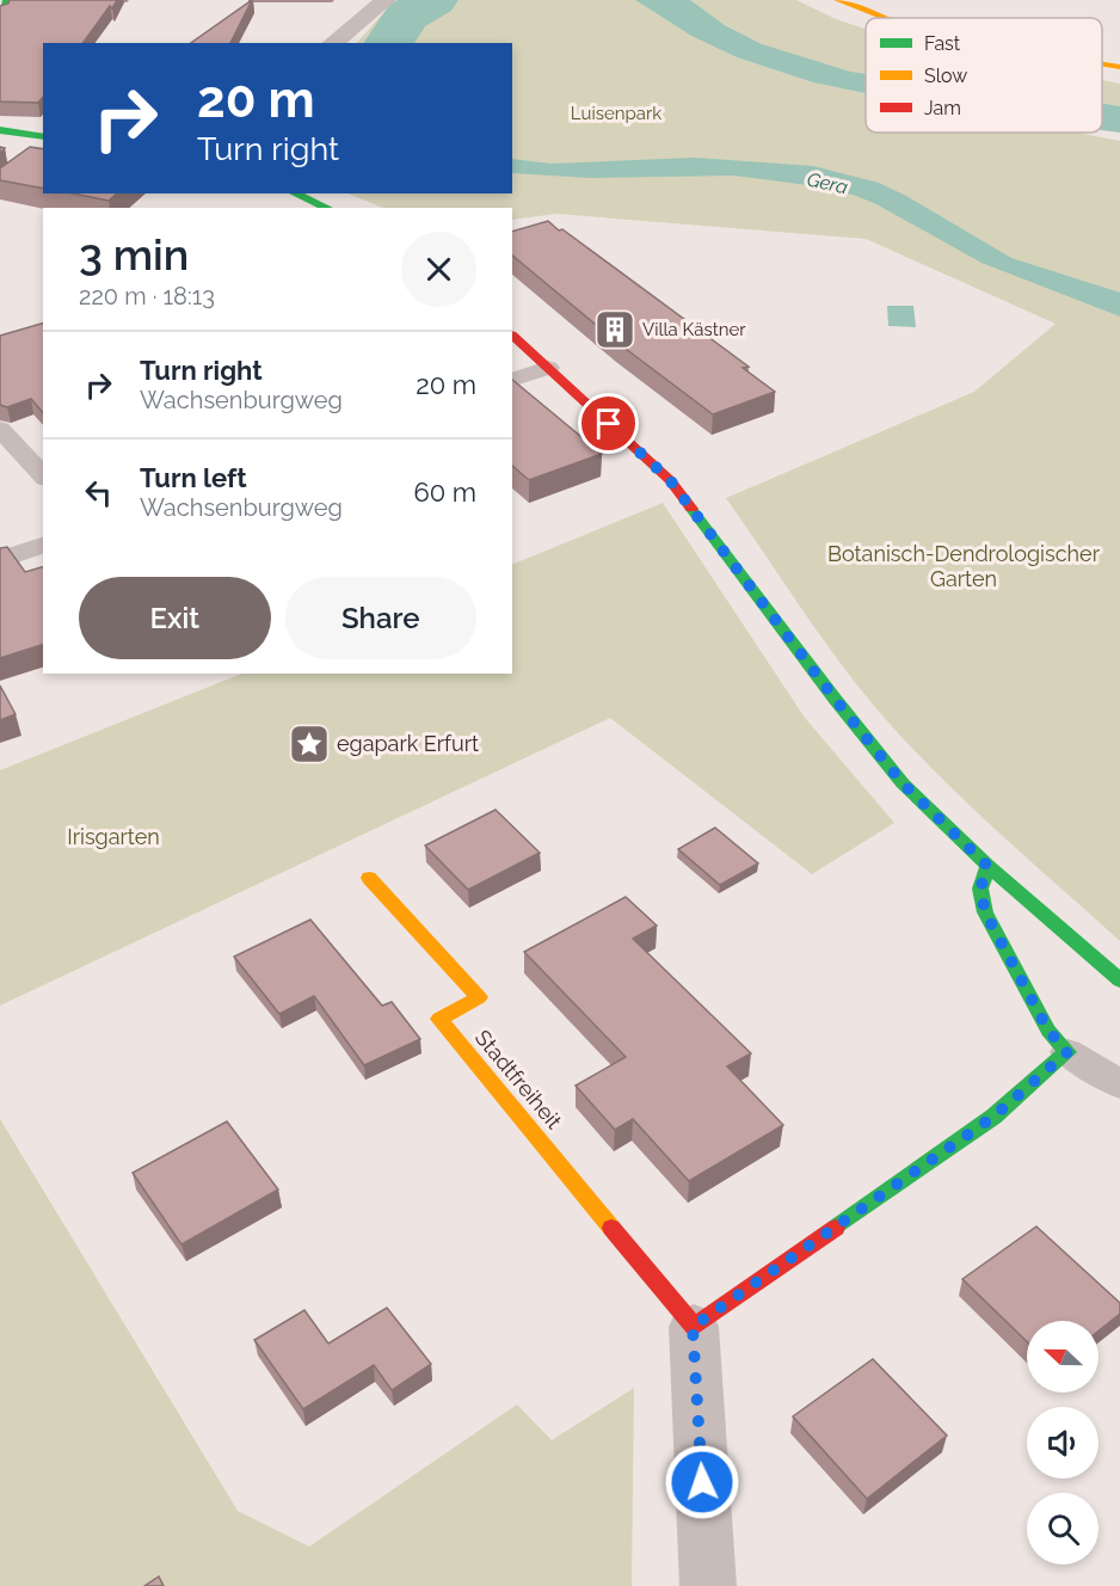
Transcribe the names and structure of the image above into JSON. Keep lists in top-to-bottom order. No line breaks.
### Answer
{"streets":{"street":["Stadtfreiheit"]},"water":["Gera"],"parks":["Luisenpark","Botanisch-Dendrologischer Garten","Irisgarten"],"places":{"building":["Villa Kästner"],"place":["egapark Erfurt"]},"legend":["Fast","Slow","Jam"],"north":"left","page":{"turn":["20 m","Turn right"],"heading":["3 min","220 m · 18:13"],"list":[{"name":"Turn right","note":"Wachsenburgweg","value":"20 m"},{"name":"Turn left","note":"Wachsenburgweg","value":"60 m"}],"buttons":["Exit","Share"]}}
